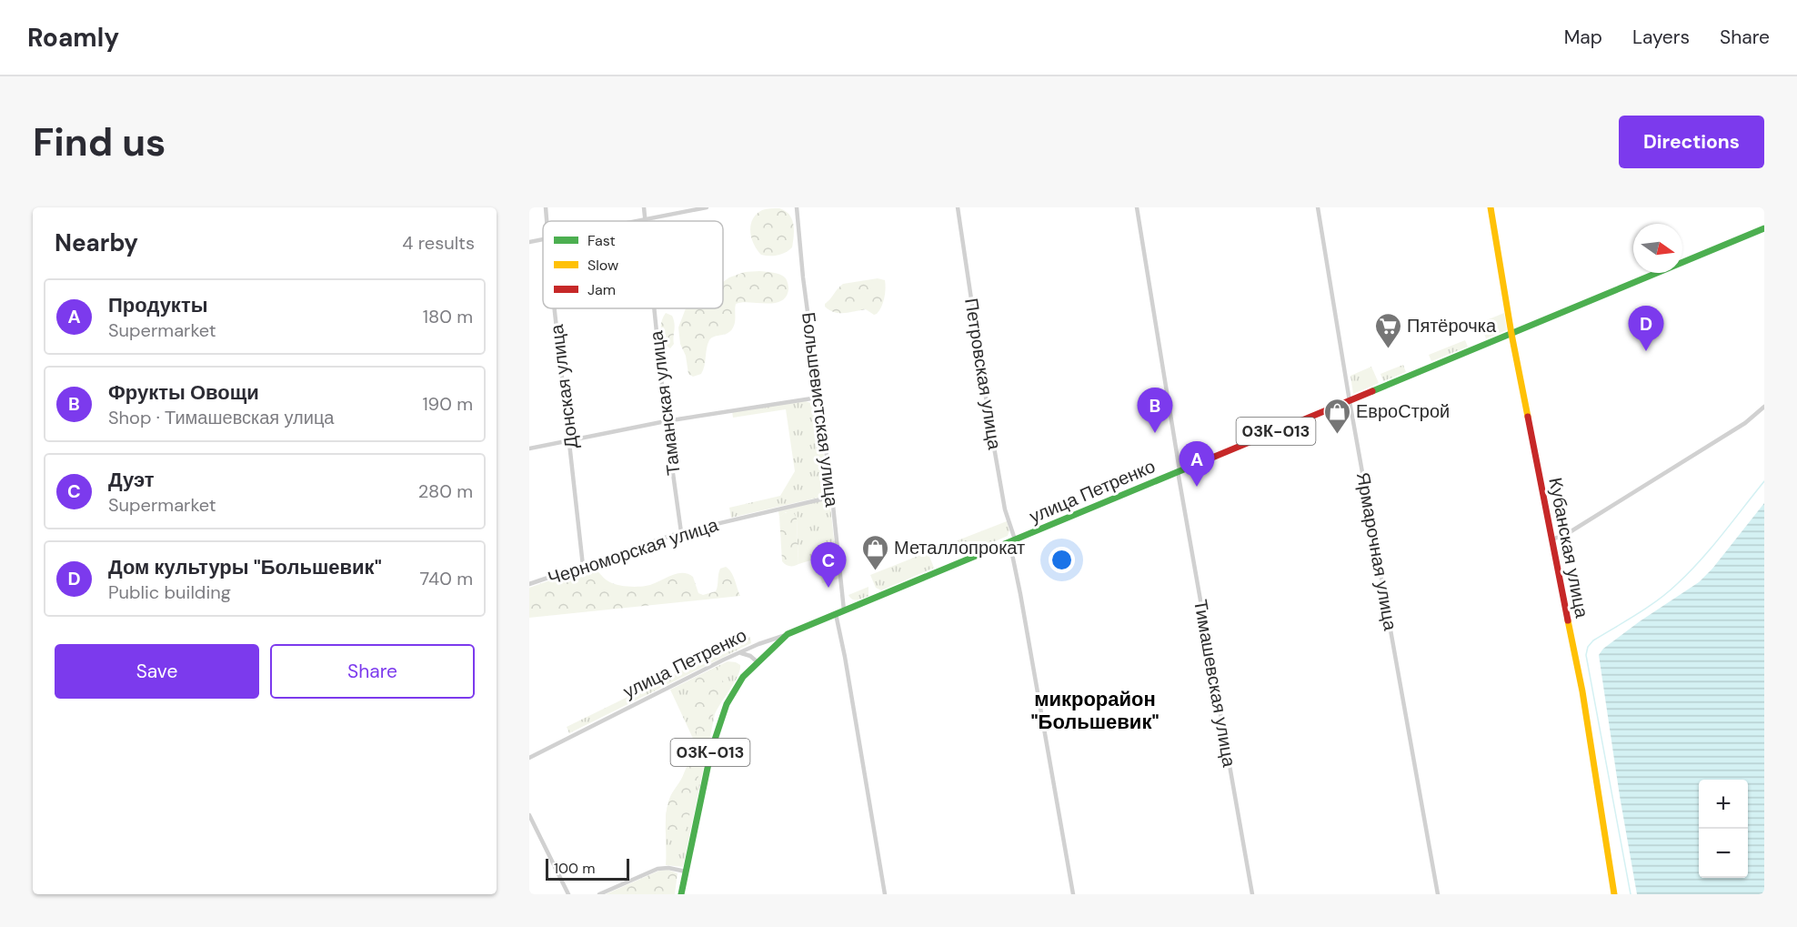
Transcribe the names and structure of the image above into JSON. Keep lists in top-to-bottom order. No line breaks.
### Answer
{"streets":{"main road":["03К-013","улица Петренко","Кубанская улица"],"street":["Петровская улица","Донская улица","Таманская улица","Большевистская улица","Черноморская улица","Ярмарочная улица","Тимашевская улица"]},"crossings":[["Петровская улица","улица Петренко"],["Донская улица","Черноморская улица"],["Таманская улица","Черноморская улица"],["Большевистская улица","улица Петренко"],["Большевистская улица","Черноморская улица"],["03К-013","улица Петренко"],["улица Петренко","Кубанская улица"],["улица Петренко","Ярмарочная улица"],["улица Петренко","Тимашевская улица"]],"districts":["микрорайон \"Большевик\""],"places":{"supermarket":["Пятёрочка"],"shop":["ЕвроСтрой","Металлопрокат"]},"legend":["Fast","Slow","Jam"],"scale_bar":"100 m","north":"right","page":{"header":"Roamly","nav":["Map","Layers","Share"],"buttons":["Directions",["Save","Share"]],"title":"Find us","heading":["Nearby","4 results"],"list":[{"mark":"A","name":"Продукты","note":"Supermarket","value":"180 m"},{"mark":"B","name":"Фрукты Овощи","note":"Shop · Тимашевская улица","value":"190 m"},{"mark":"C","name":"Дуэт","note":"Supermarket","value":"280 m"},{"mark":"D","name":"Дом культуры \"Большевик\"","note":"Public building","value":"740 m"}],"pins":["D","B","A","C"],"map_buttons":["+","−"],"scale":"100 m"}}
